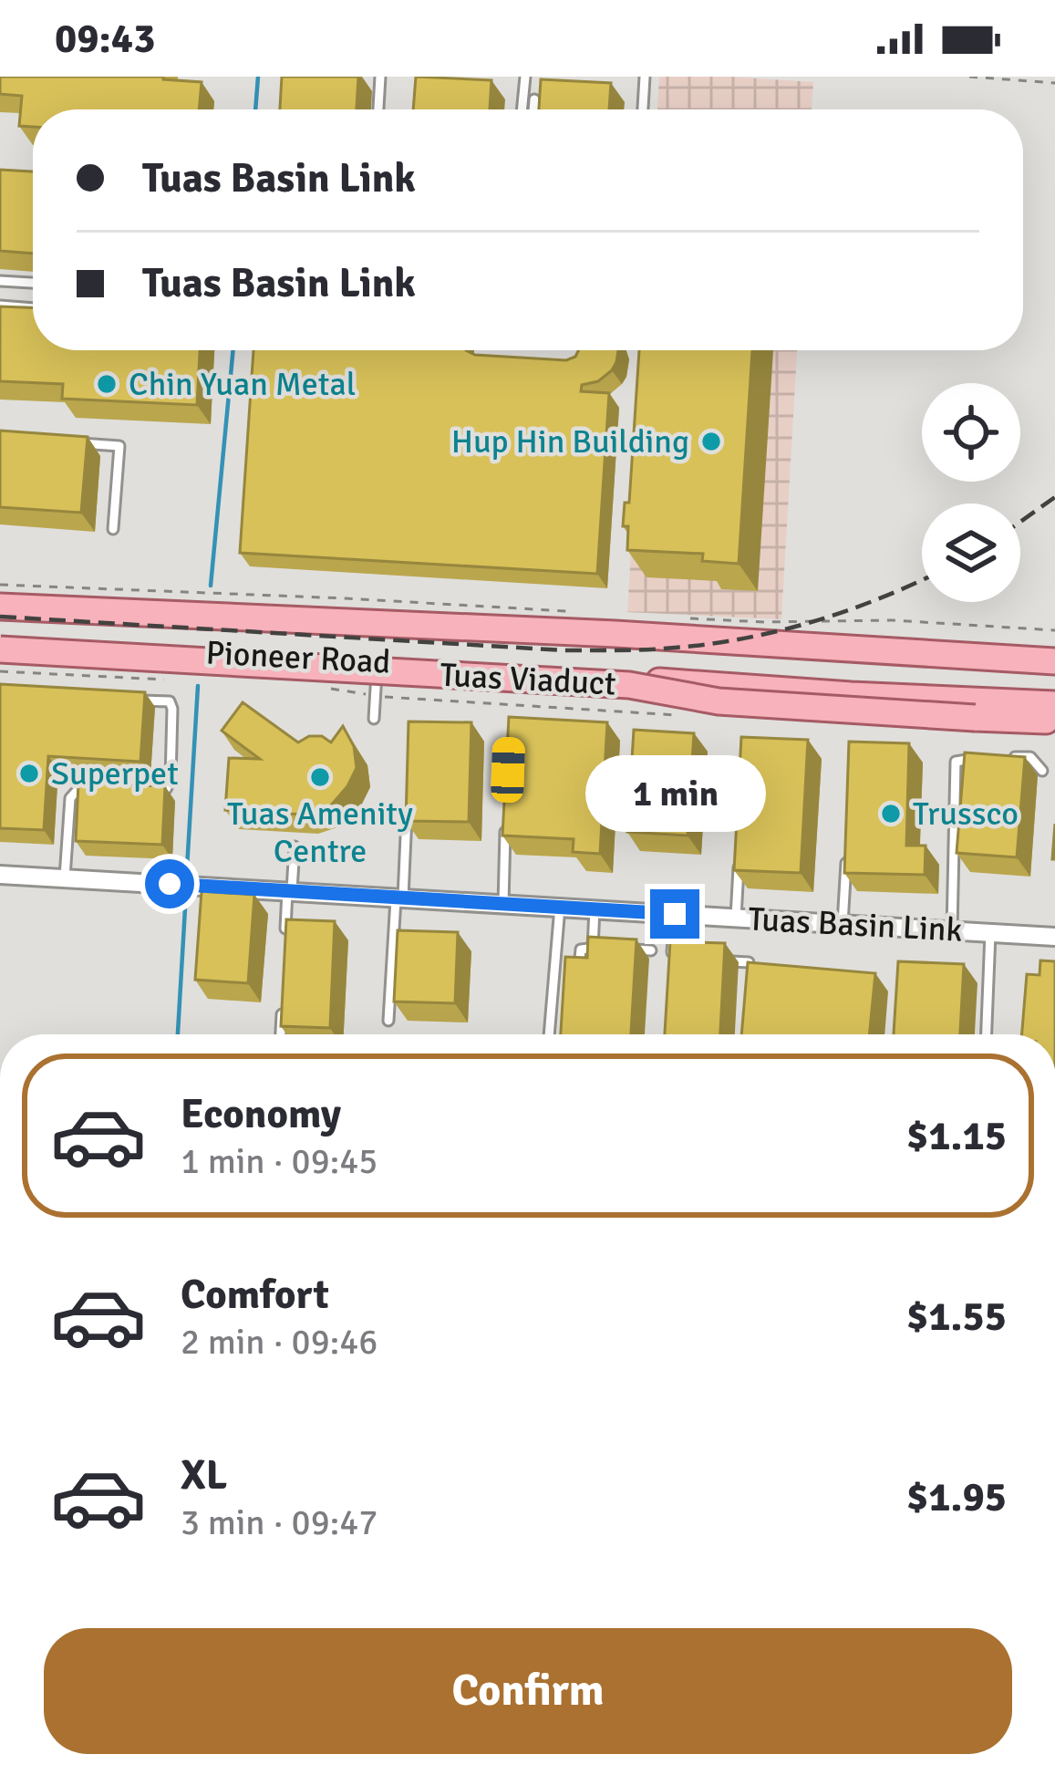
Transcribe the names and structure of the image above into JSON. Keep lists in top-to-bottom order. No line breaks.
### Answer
{"streets":{"main road":["Pioneer Road","Tuas Viaduct"],"street":["Tuas Basin Link"]},"places":["Chin Yuan Metal","Hup Hin Building","Superpet","Tuas Amenity Centre","Trussco"],"page":{"status":"09:43","banner":["Tuas Basin Link","Tuas Basin Link"],"bubble":"1 min","list":[{"name":"Economy","note":"1 min · 09:45","value":"$1.15"},{"name":"Comfort","note":"2 min · 09:46","value":"$1.55"},{"name":"XL","note":"3 min · 09:47","value":"$1.95"}],"buttons":"Confirm"}}
